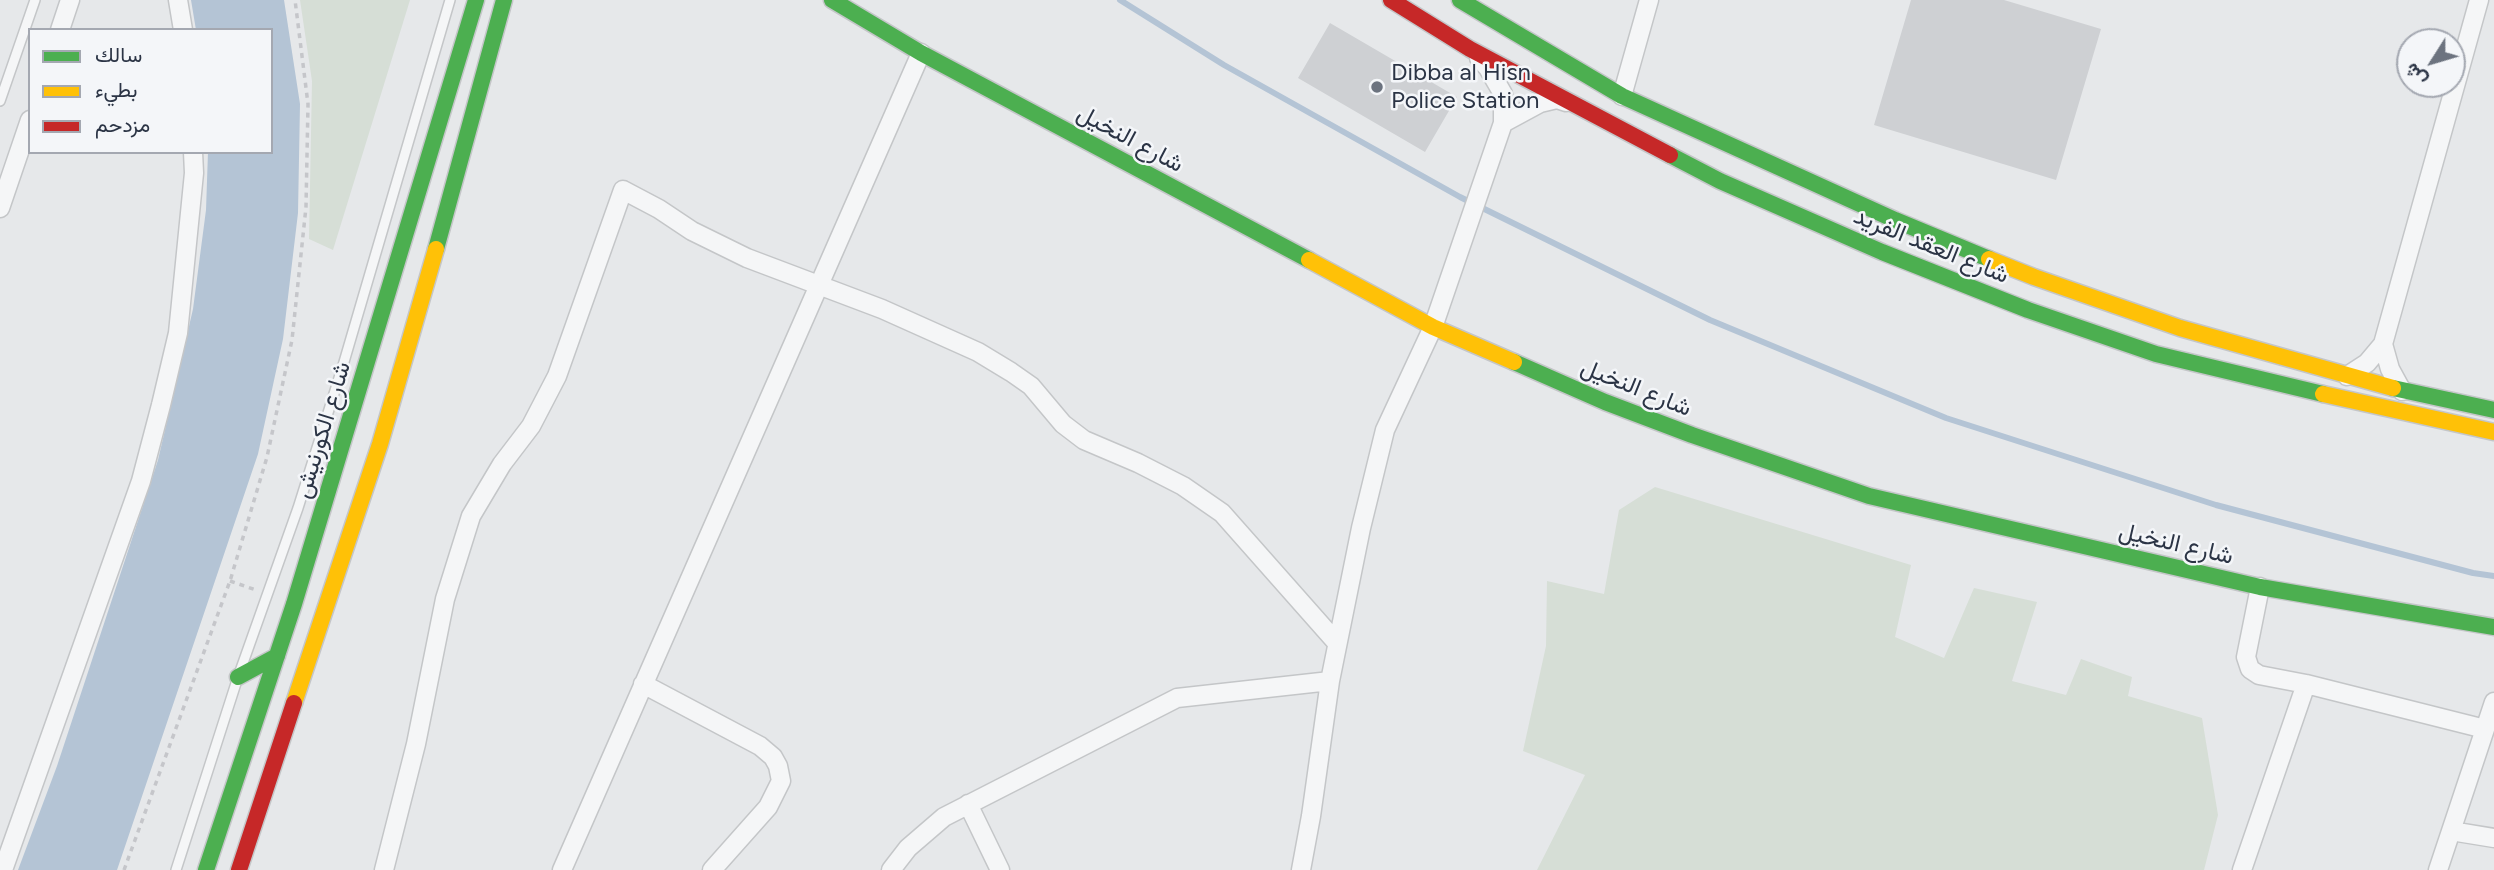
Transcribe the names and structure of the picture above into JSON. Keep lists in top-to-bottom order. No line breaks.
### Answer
{"streets":{"main road":["شارع النخيل","شارع العقد الفريد","شارع الكورنيش"]},"places":["Dibba al Hisn Police Station"],"legend":["سالك","بطيء","مزدحم"],"north":"bottom left"}
